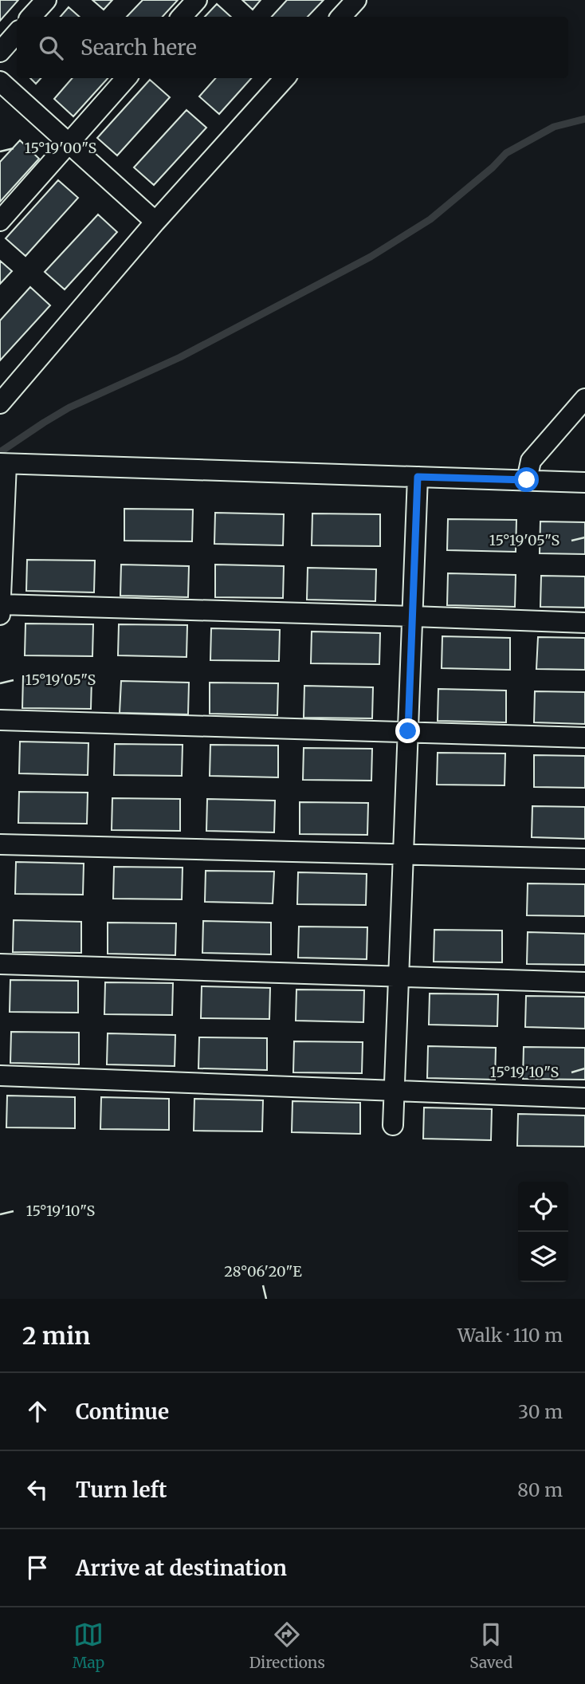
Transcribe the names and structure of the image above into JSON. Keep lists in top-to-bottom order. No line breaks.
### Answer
{"page":{"search":"Search here","heading":["2 min","Walk · 110 m"],"list":[["Continue","30 m"],["Turn left","80 m"],"Arrive at destination"],"nav":["Map","Directions","Saved"]},"coordinates":["15°19'00\"S","15°19'05\"S","15°19'10\"S","28°06'20\"E"]}
